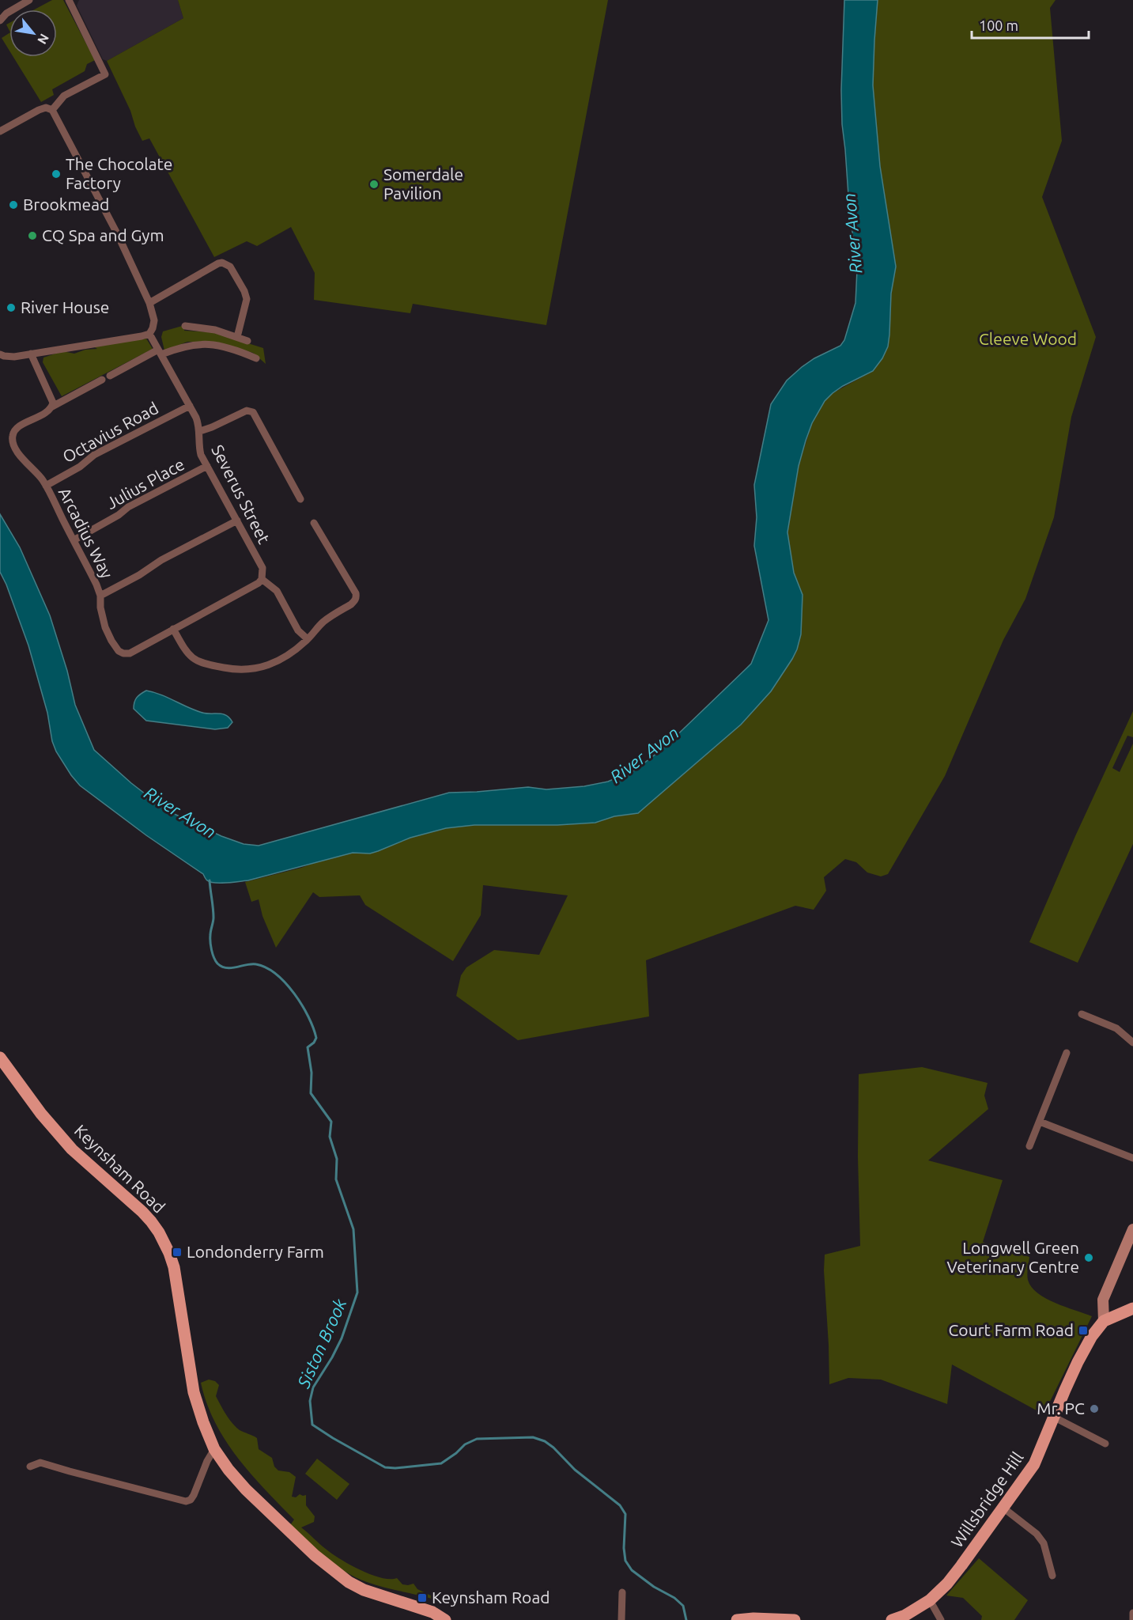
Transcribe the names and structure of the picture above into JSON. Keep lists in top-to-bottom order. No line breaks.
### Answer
{"streets":{"main road":["Keynsham Road","Willsbridge Hill"],"street":["Octavius Road","Julius Place","Severus Street","Arcadius Way"]},"crossings":[["Octavius Road","Severus Street"],["Octavius Road","Arcadius Way"],["Julius Place","Severus Street"],["Julius Place","Arcadius Way"],["Severus Street","Arcadius Way"]],"water":["River Avon","Siston Brook"],"parks":["Cleeve Wood"],"places":{"other":["The Chocolate Factory","Somerdale Pavilion","Brookmead","CQ Spa and Gym","River House","Longwell Green Veterinary Centre","Mr. PC"],"transit":["Londonderry Farm","Court Farm Road","Keynsham Road"]},"scale_bar":"100 m","north":"bottom right"}
